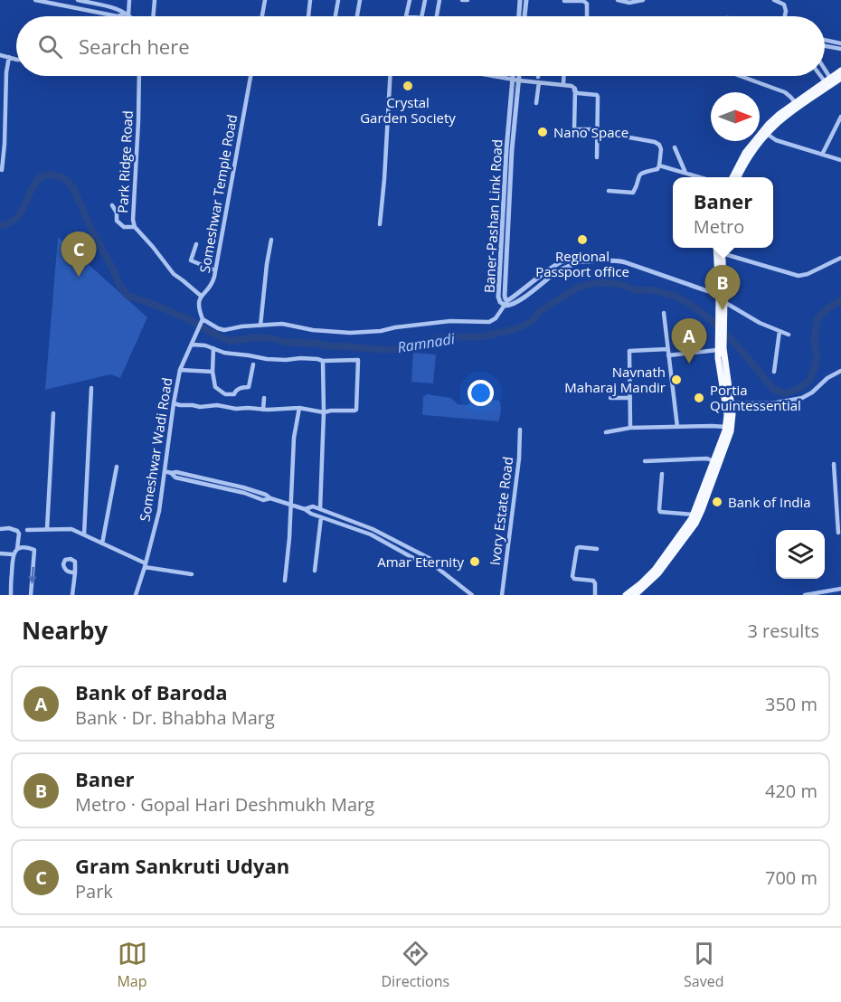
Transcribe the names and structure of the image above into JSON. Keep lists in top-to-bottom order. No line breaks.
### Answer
{"streets":{"street":["Park Ridge Road","Someshwar Temple Road","Baner-Pashan Link Road","Someshwar Wadi Road","Ivory Estate Road"]},"crossings":[["Park Ridge Road","Someshwar Temple Road"]],"water":["Ramnadi"],"places":["Crystal Garden Society","Nano Space","Regional Passport office","Navnath Maharaj Mandir","Portia Quintessential","Bank of India","Amar Eternity"],"north":"right","page":{"search":"Search here","popup":["Baner","Metro"],"pins":["C","B","A"],"heading":["Nearby","3 results"],"list":[{"mark":"A","name":"Bank of Baroda","note":"Bank · Dr. Bhabha Marg","value":"350 m"},{"mark":"B","name":"Baner","note":"Metro · Gopal Hari Deshmukh Marg","value":"420 m"},{"mark":"C","name":"Gram Sankruti Udyan","note":"Park","value":"700 m"}],"nav":["Map","Directions","Saved"]}}
